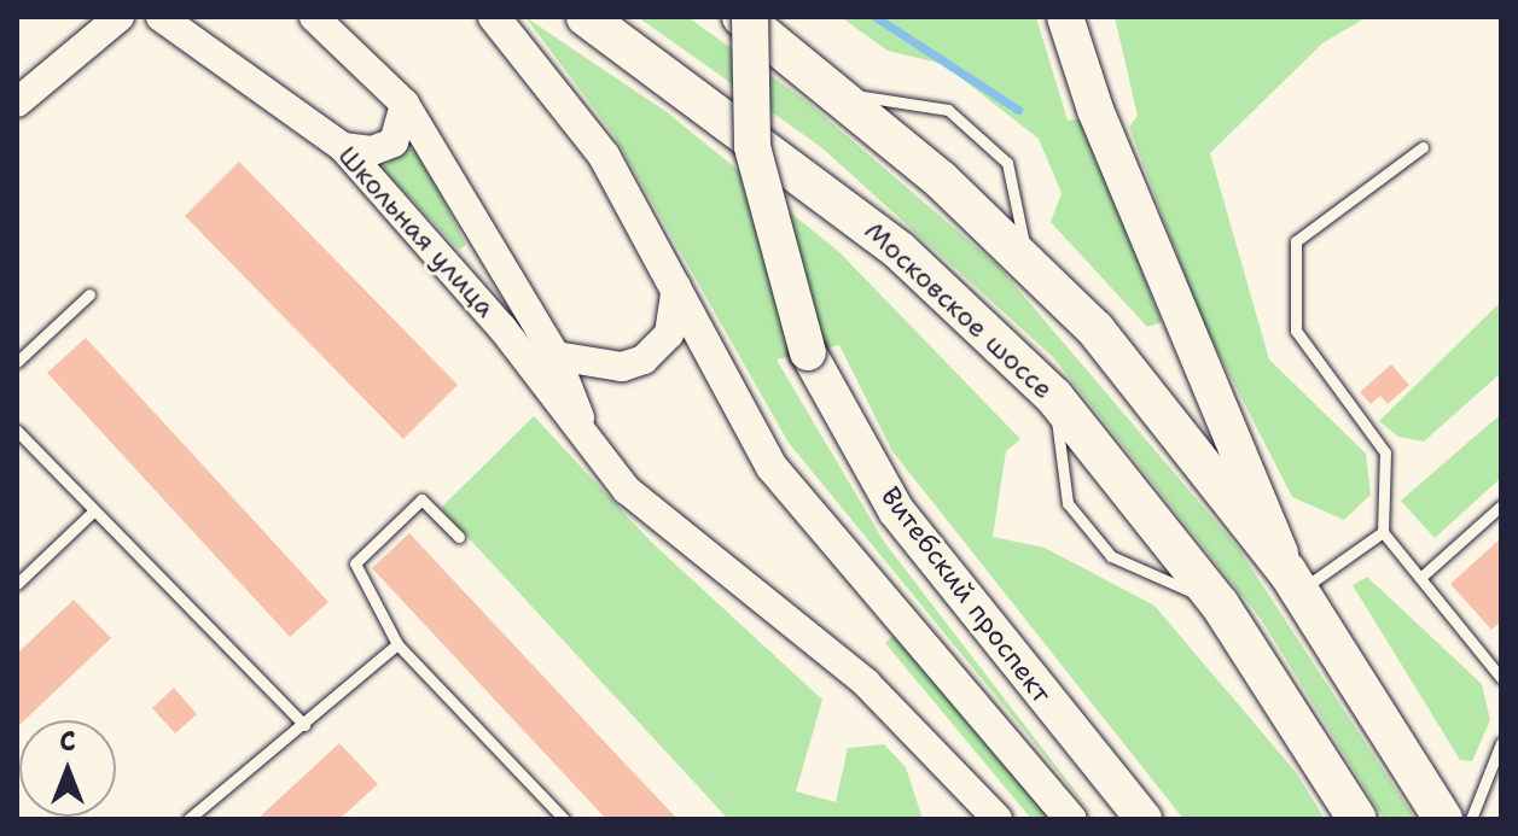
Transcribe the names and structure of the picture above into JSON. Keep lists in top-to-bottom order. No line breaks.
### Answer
{"streets":{"highway":["Московское шоссе"],"main road":["Витебский проспект"],"street":["Школьная улица"]},"north":"top"}
